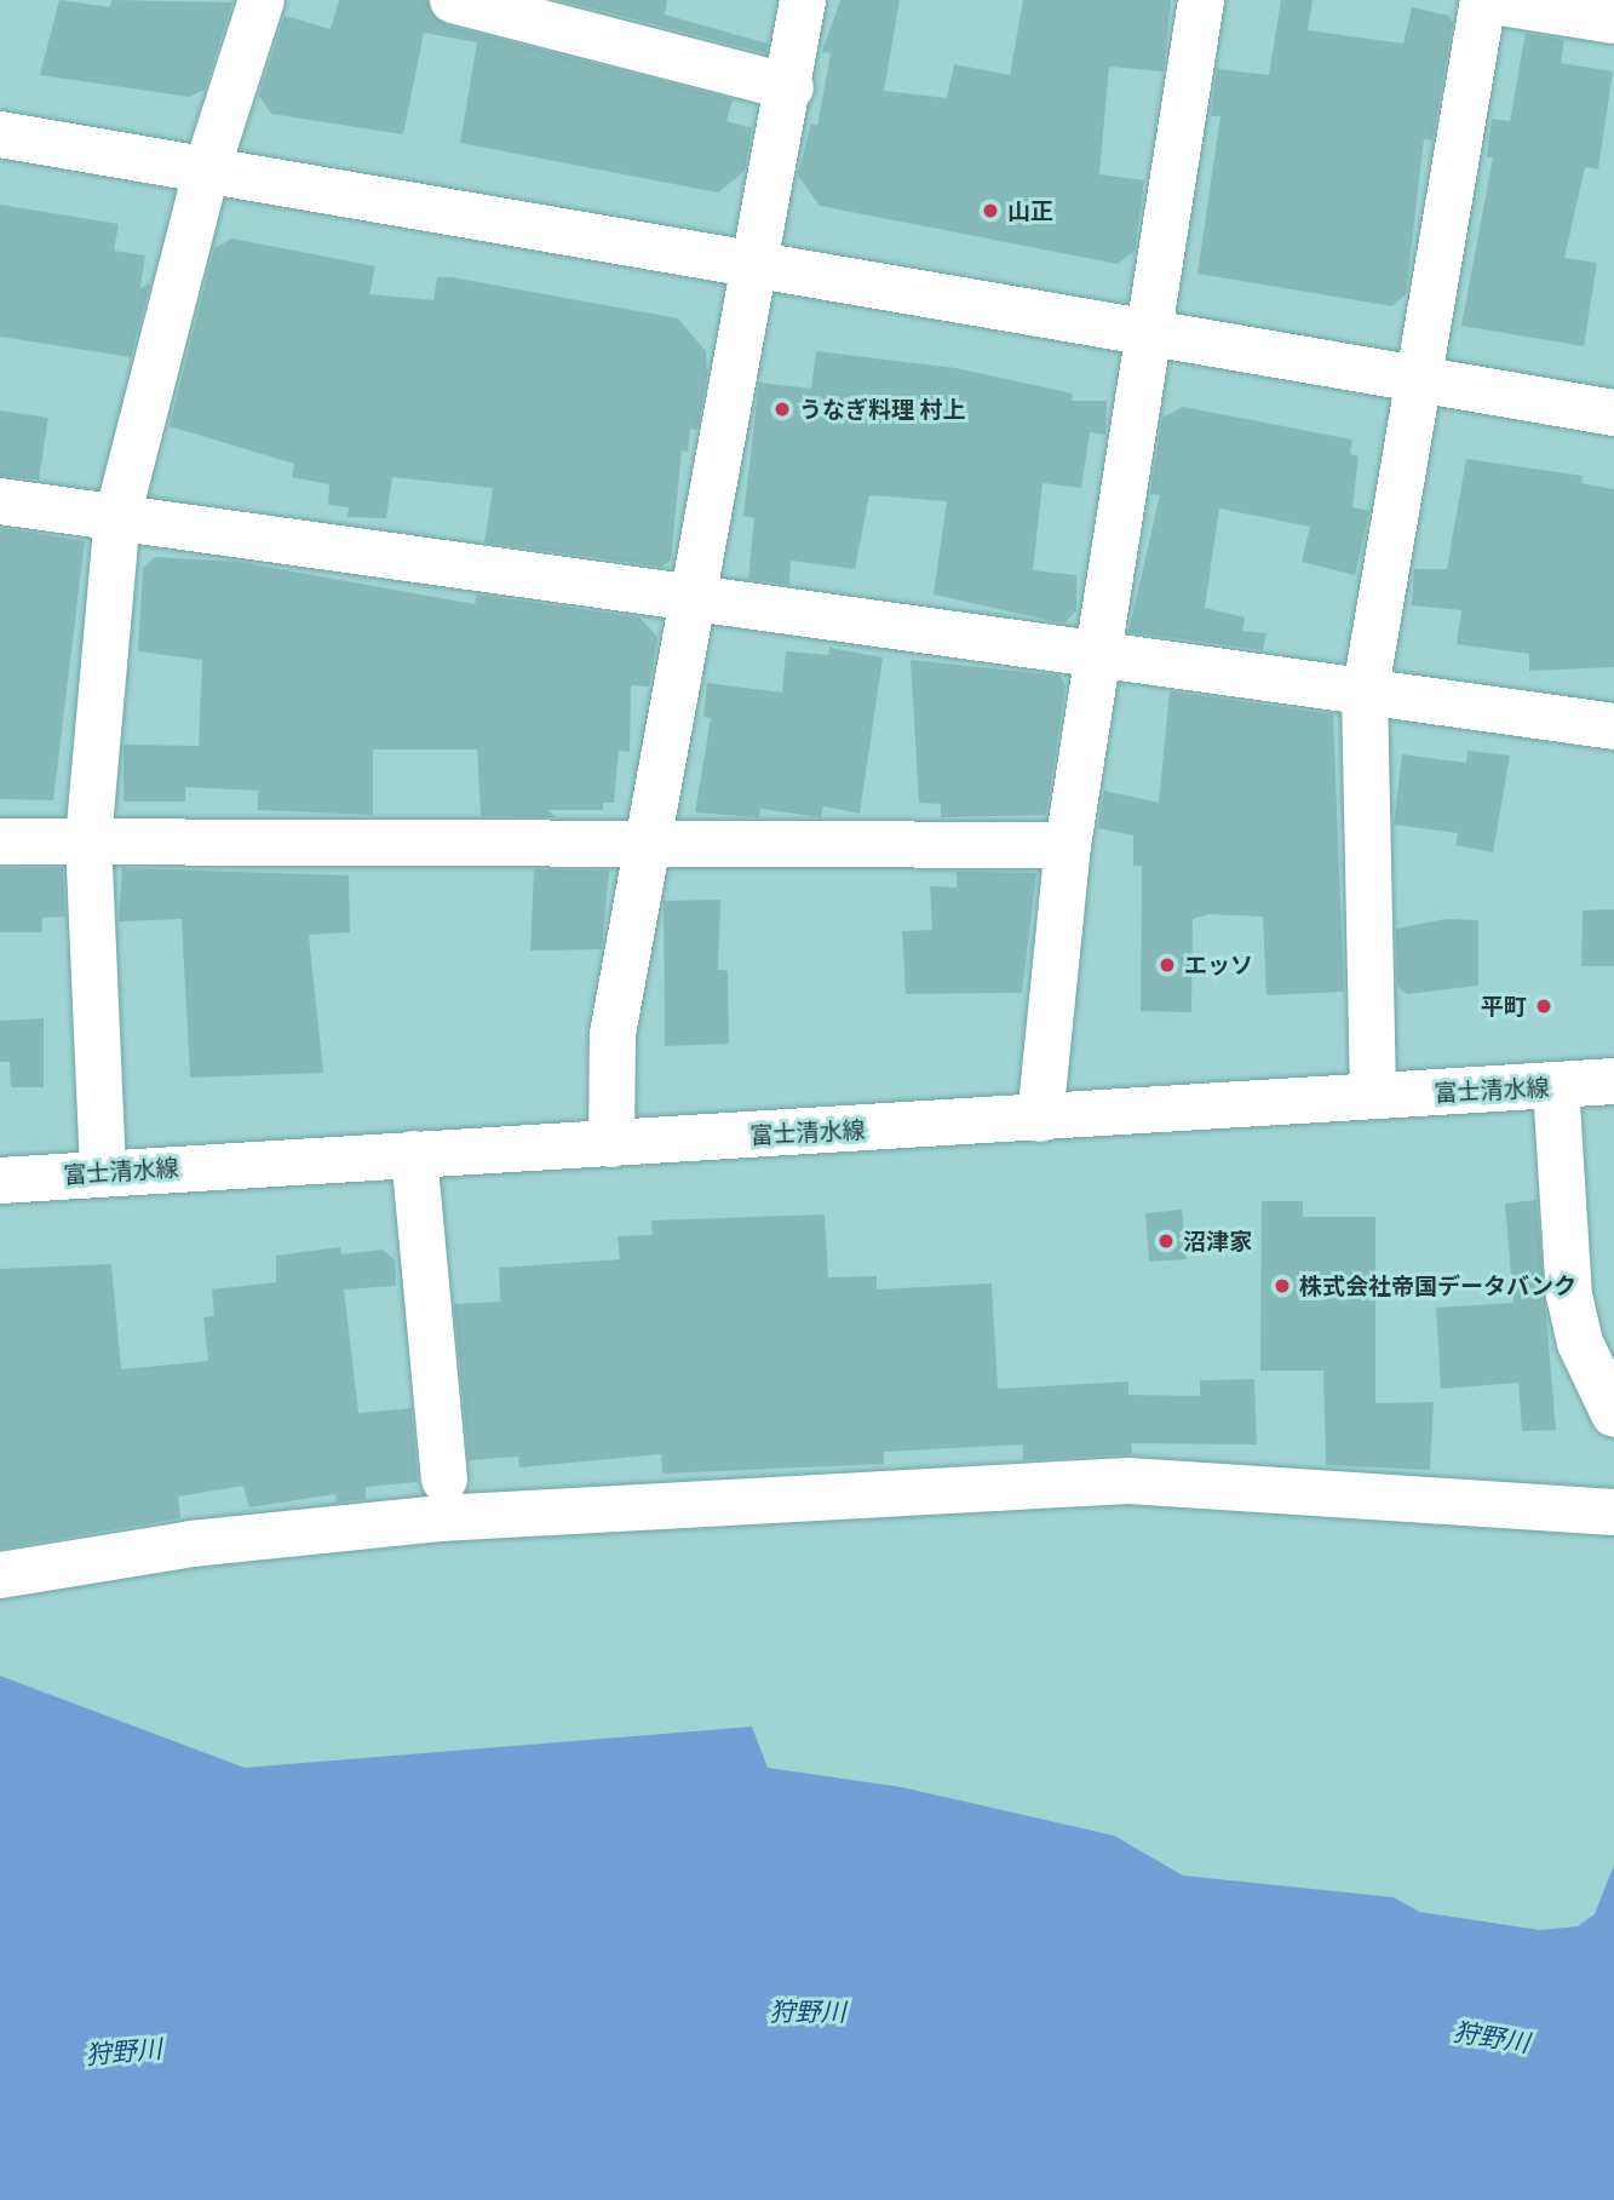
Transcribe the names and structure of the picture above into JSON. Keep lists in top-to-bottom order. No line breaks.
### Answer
{"streets":{"street":["富士清水線"]},"water":["狩野川"],"places":["山正","うなぎ料理 村上","エッソ","平町","沼津家","株式会社帝国データバンク"]}
